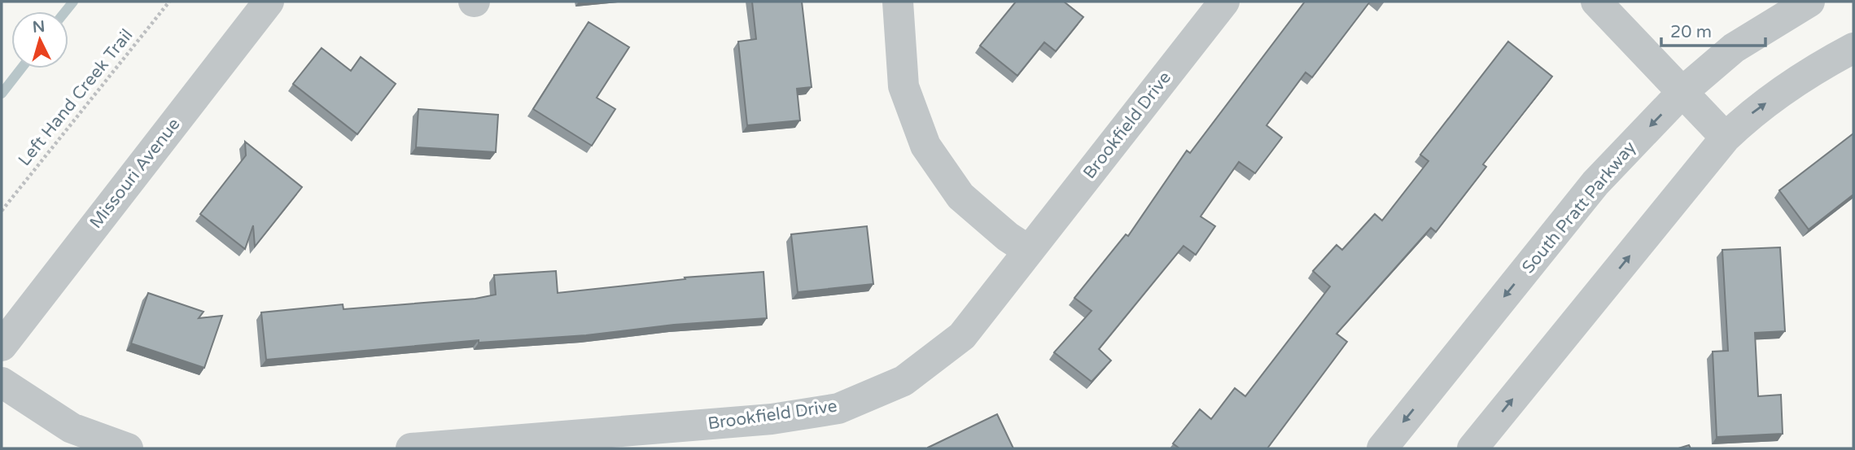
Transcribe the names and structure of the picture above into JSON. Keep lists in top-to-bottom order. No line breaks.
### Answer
{"streets":{"street":["Brookfield Drive","Missouri Avenue","South Pratt Parkway"],"path":["Left Hand Creek Trail"]},"scale_bar":"20 m","north":"top"}
